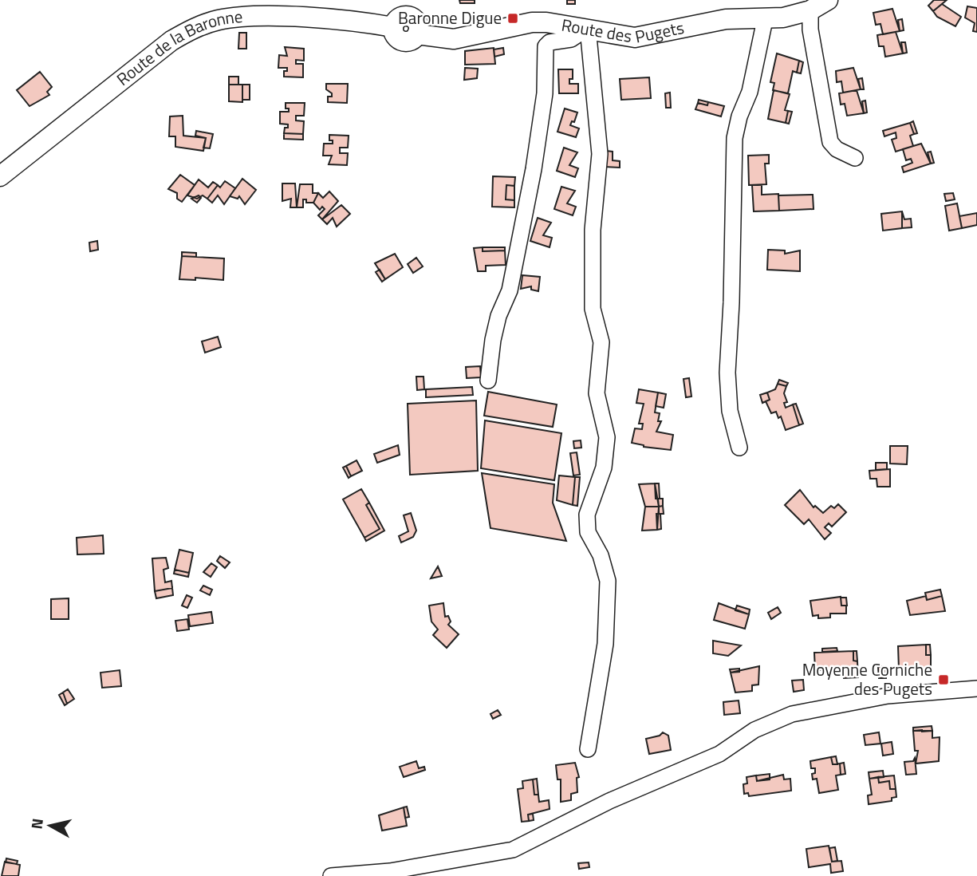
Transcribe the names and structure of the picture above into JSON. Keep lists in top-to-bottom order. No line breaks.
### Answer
{"streets":{"main road":["Route des Pugets","Route de la Baronne"]},"crossings":[["Route des Pugets","Route de la Baronne"]],"places":{"transit":["Baronne Digue","Moyenne Corniche des Pugets"]},"north":"left"}
